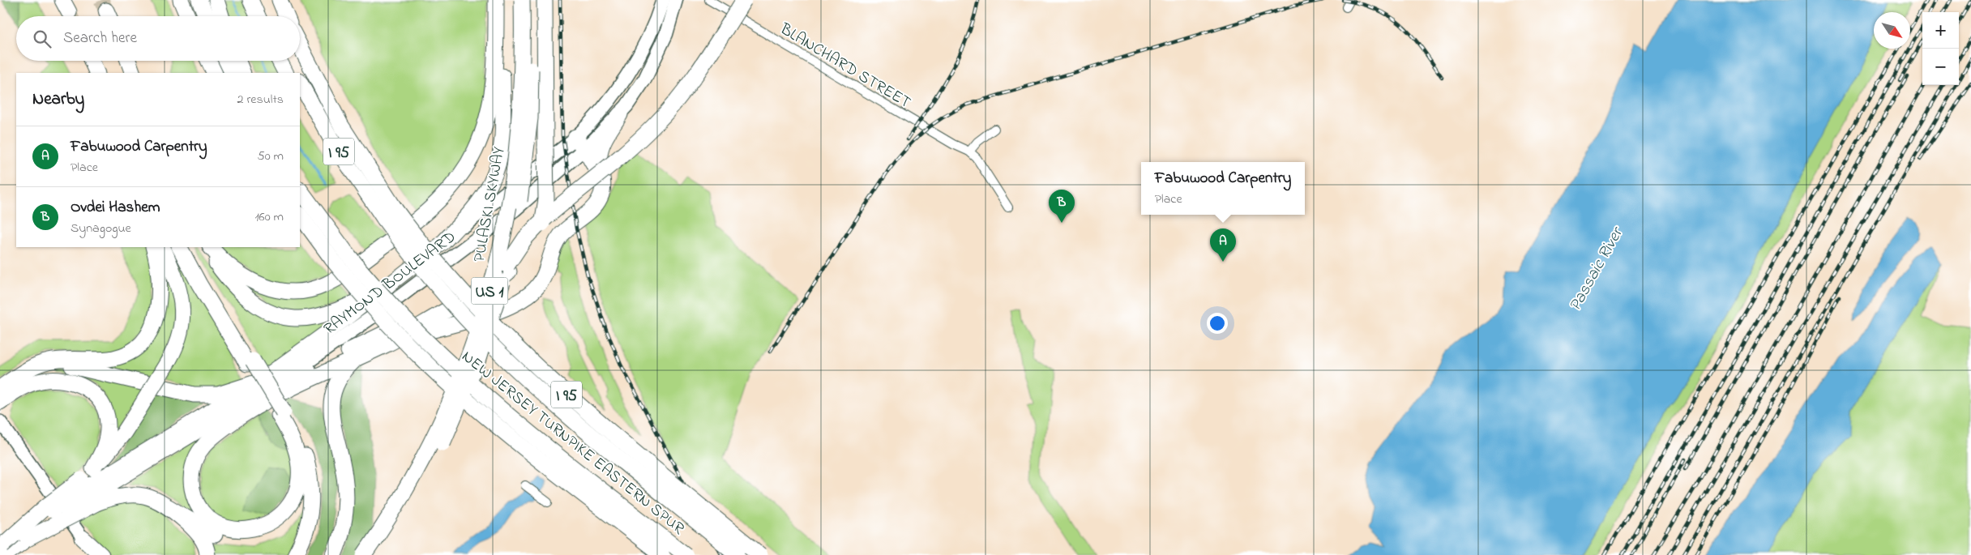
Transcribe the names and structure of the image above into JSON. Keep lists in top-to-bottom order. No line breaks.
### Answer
{"streets":{"highway":["I 95","PULASKI SKYWAY","RAYMOND BOULEVARD","US 1","NEW JERSEY TURNPIKE EASTERN SPUR"],"street":["BLANCHARD STREET"]},"water":["Passaic River"],"north":"bottom right","page":{"map_buttons":["+","−"],"search":"Search here","heading":["Nearby","2 results"],"list":[{"mark":"A","name":"Fabuwood Carpentry","note":"Place","value":"50 m"},{"mark":"B","name":"Ovdei Hashem","note":"Synagogue","value":"160 m"}],"popup":["Fabuwood Carpentry","Place"],"pins":["B","A"]}}
